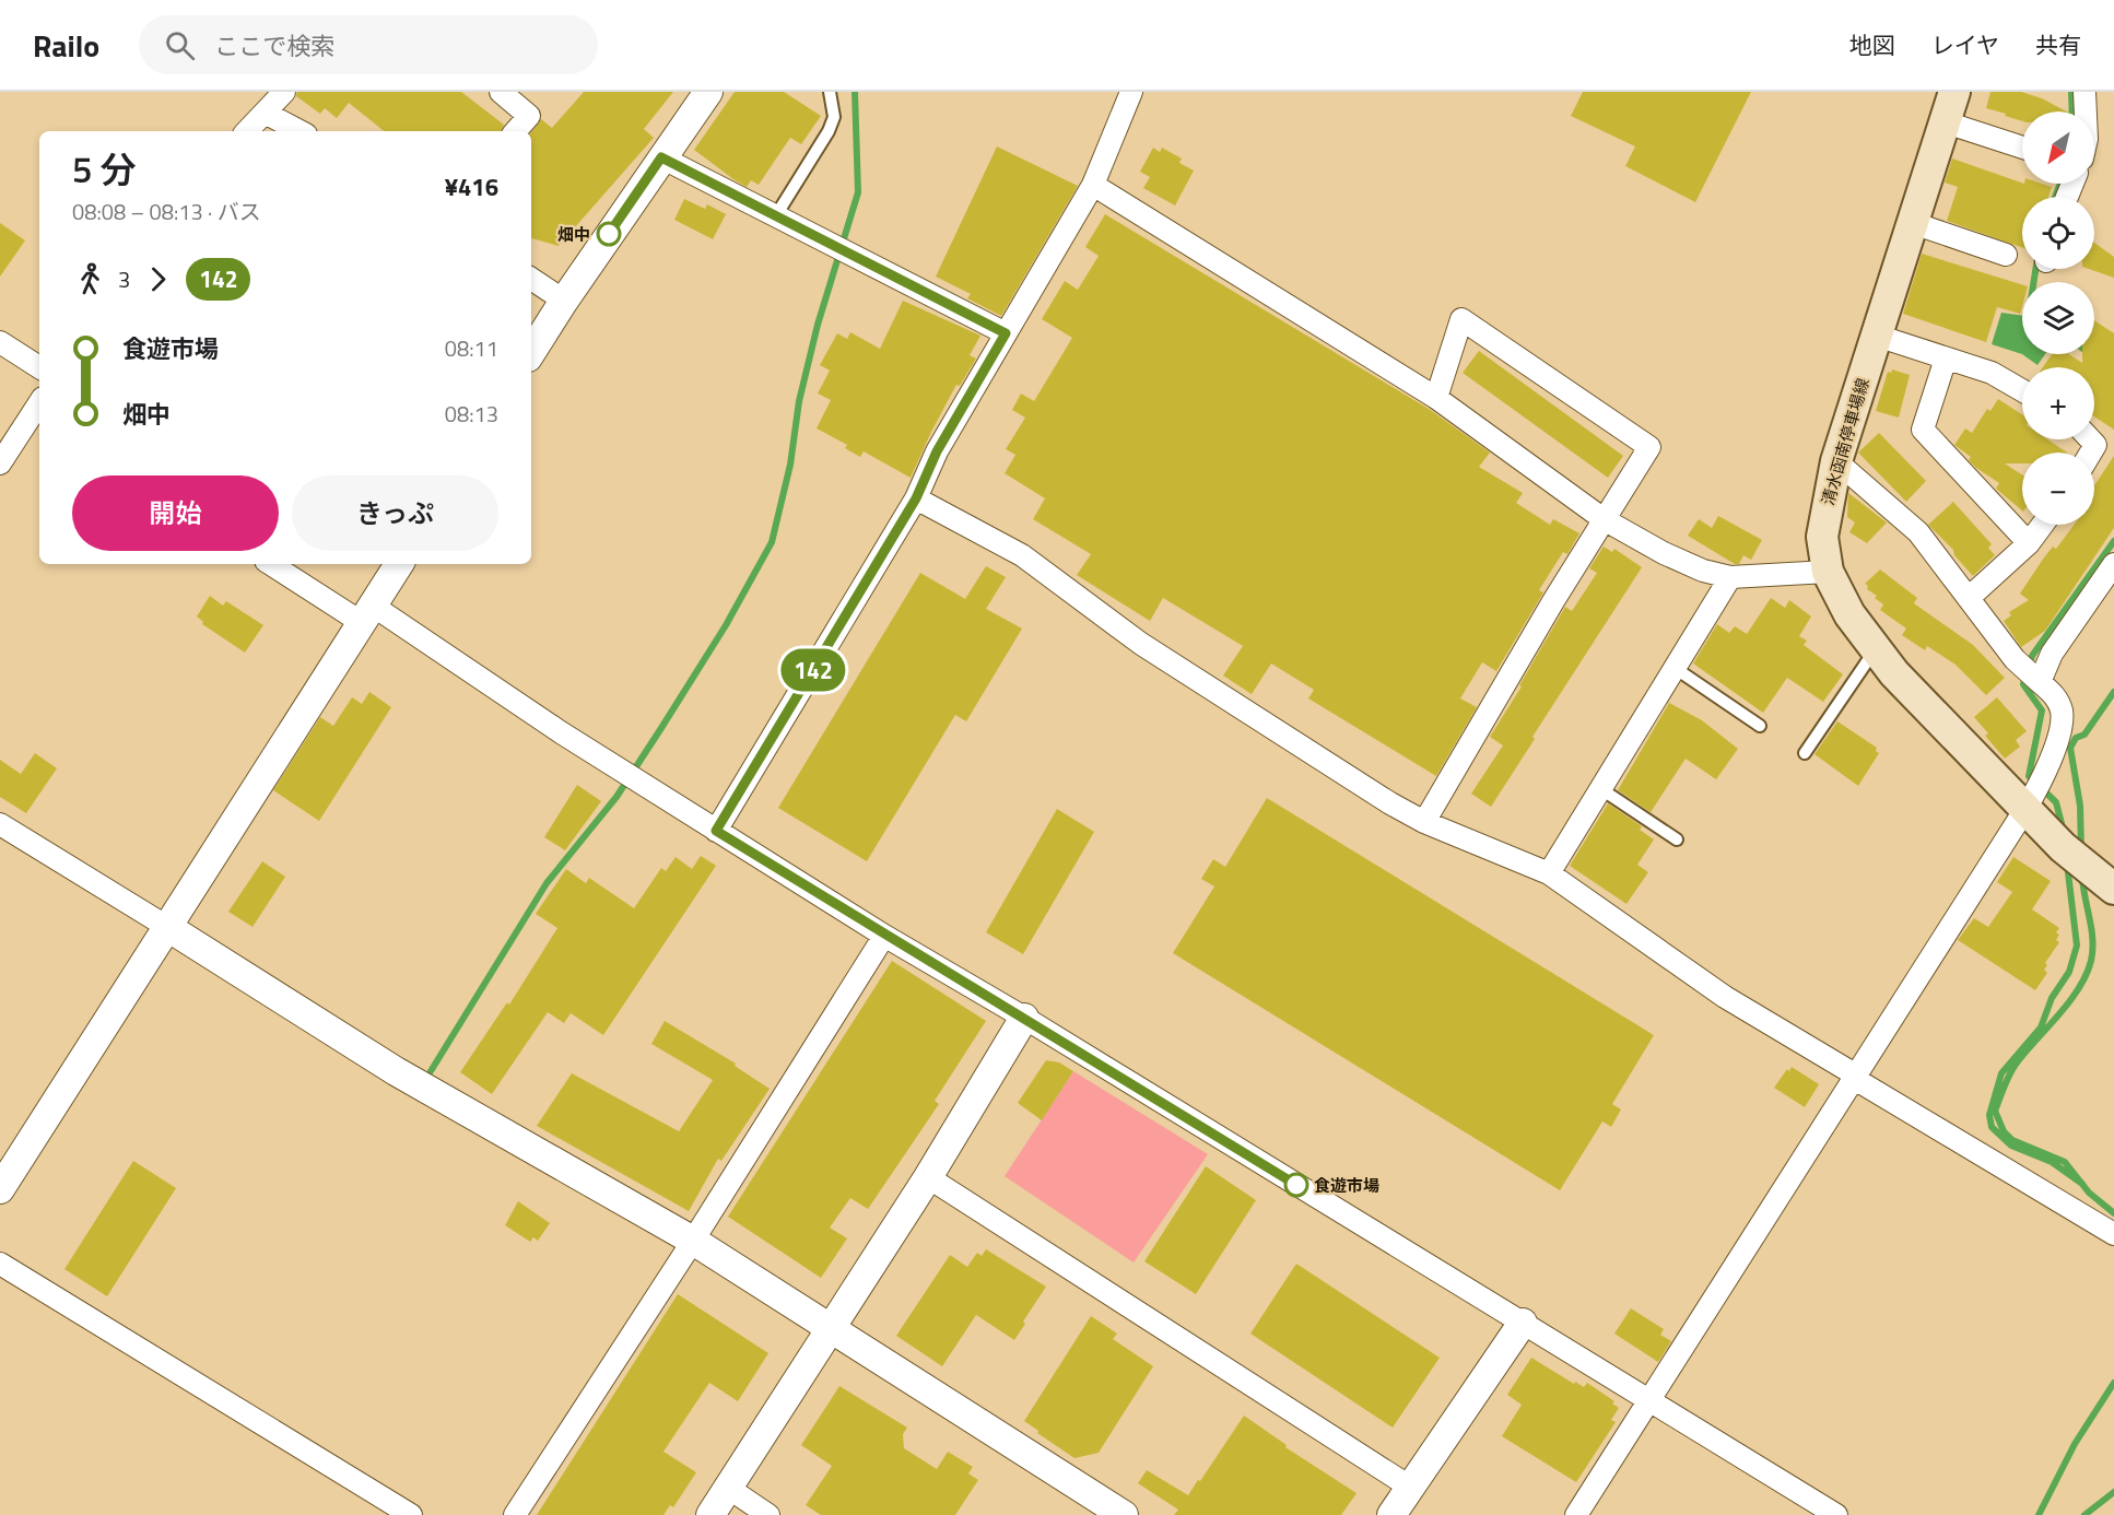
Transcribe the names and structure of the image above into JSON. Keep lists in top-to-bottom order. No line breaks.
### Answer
{"streets":{"main road":["清水函南停車場線"]},"places":["畑中","食遊市場"],"lines":["bus line 142"],"north":"bottom left","page":{"header":"Railo","search":"ここで検索","nav":["地図","レイヤ","共有"],"on_map":"142","map_buttons":["+","−"],"heading":["5 分","08:08 – 08:13 · バス","¥416"],"legs":["3","142"],"list":[{"name":"食遊市場","value":"08:11"},{"name":"畑中","value":"08:13"}],"buttons":["開始","きっぷ"]}}
